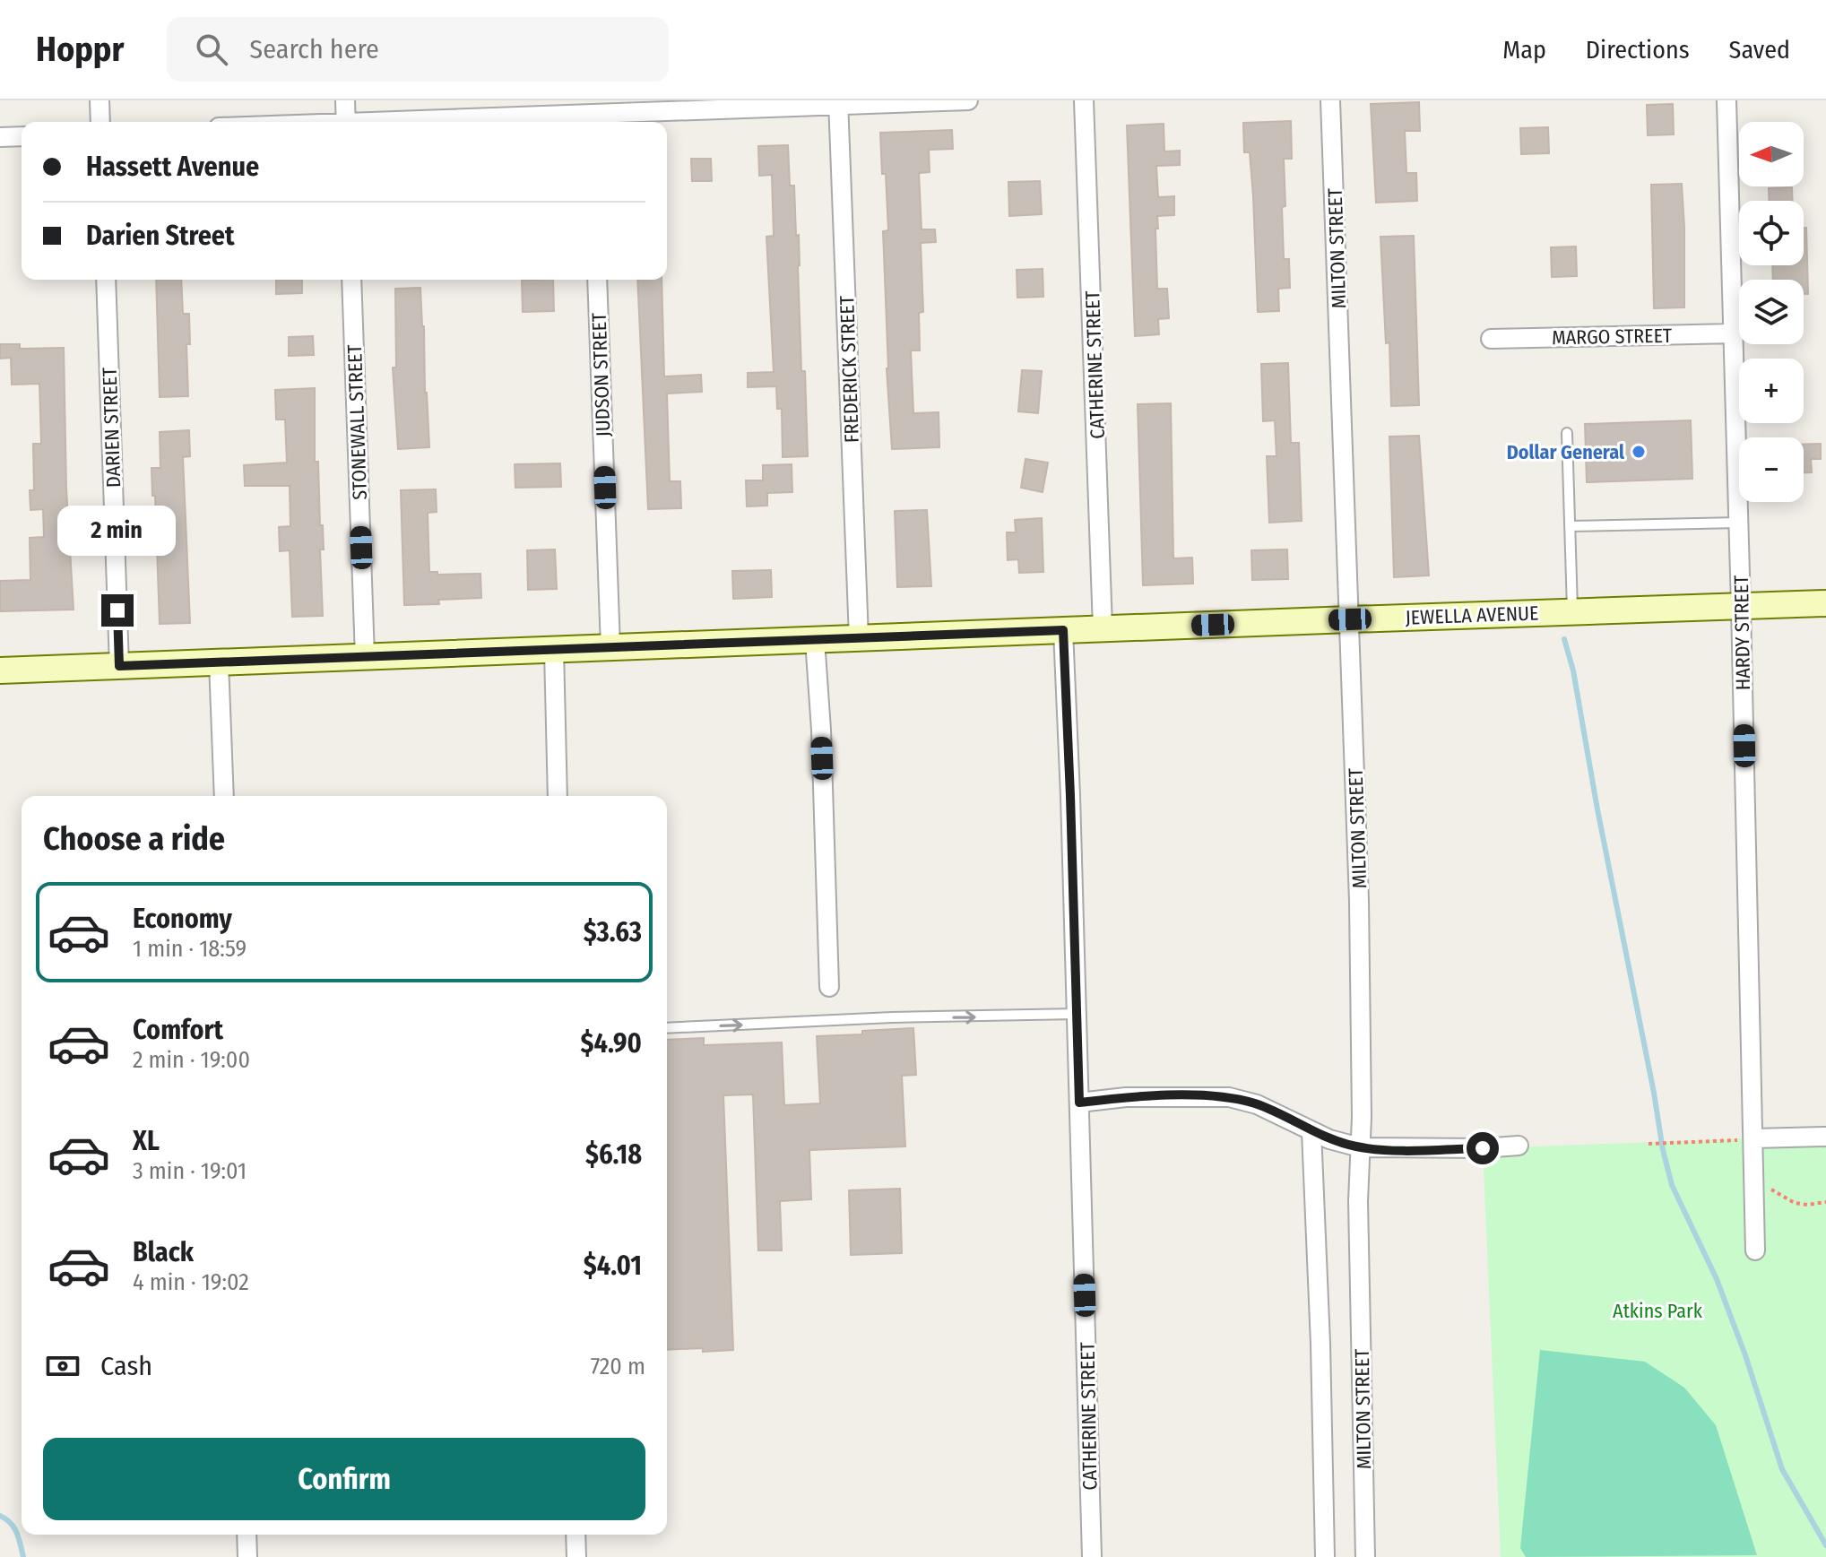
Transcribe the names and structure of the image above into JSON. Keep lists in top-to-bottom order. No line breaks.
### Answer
{"streets":{"main road":["JEWELLA AVENUE"],"street":["MILTON STREET","MARGO STREET","CATHERINE STREET","FREDERICK STREET","JUDSON STREET","STONEWALL STREET","DARIEN STREET","HARDY STREET"]},"crossings":[["MILTON STREET","JEWELLA AVENUE"],["MARGO STREET","HARDY STREET"],["CATHERINE STREET","JEWELLA AVENUE"],["FREDERICK STREET","JEWELLA AVENUE"],["JUDSON STREET","JEWELLA AVENUE"],["STONEWALL STREET","JEWELLA AVENUE"],["DARIEN STREET","JEWELLA AVENUE"],["JEWELLA AVENUE","HARDY STREET"]],"parks":["Atkins Park"],"places":["Dollar General"],"north":"left","page":{"header":"Hoppr","search":"Search here","nav":["Map","Directions","Saved"],"map_buttons":["+","−"],"banner":["Hassett Avenue","Darien Street"],"bubble":"2 min","heading":"Choose a ride","list":[{"name":"Economy","note":"1 min · 18:59","value":"$3.63"},{"name":"Comfort","note":"2 min · 19:00","value":"$4.90"},{"name":"XL","note":"3 min · 19:01","value":"$6.18"},{"name":"Black","note":"4 min · 19:02","value":"$4.01"}],"pay":["Cash","720 m"],"buttons":"Confirm"}}
